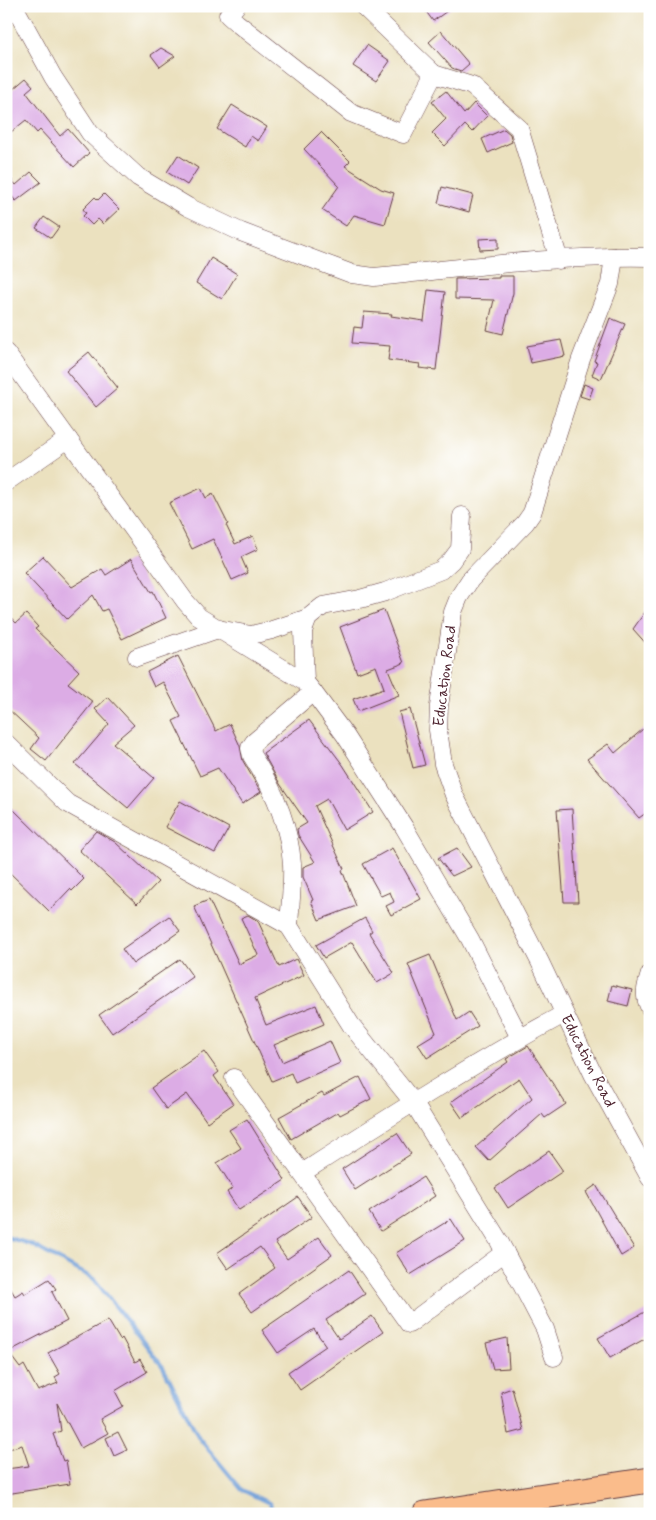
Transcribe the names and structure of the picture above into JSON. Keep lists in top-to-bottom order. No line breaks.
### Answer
{"streets":{"street":["Education Road"]}}
